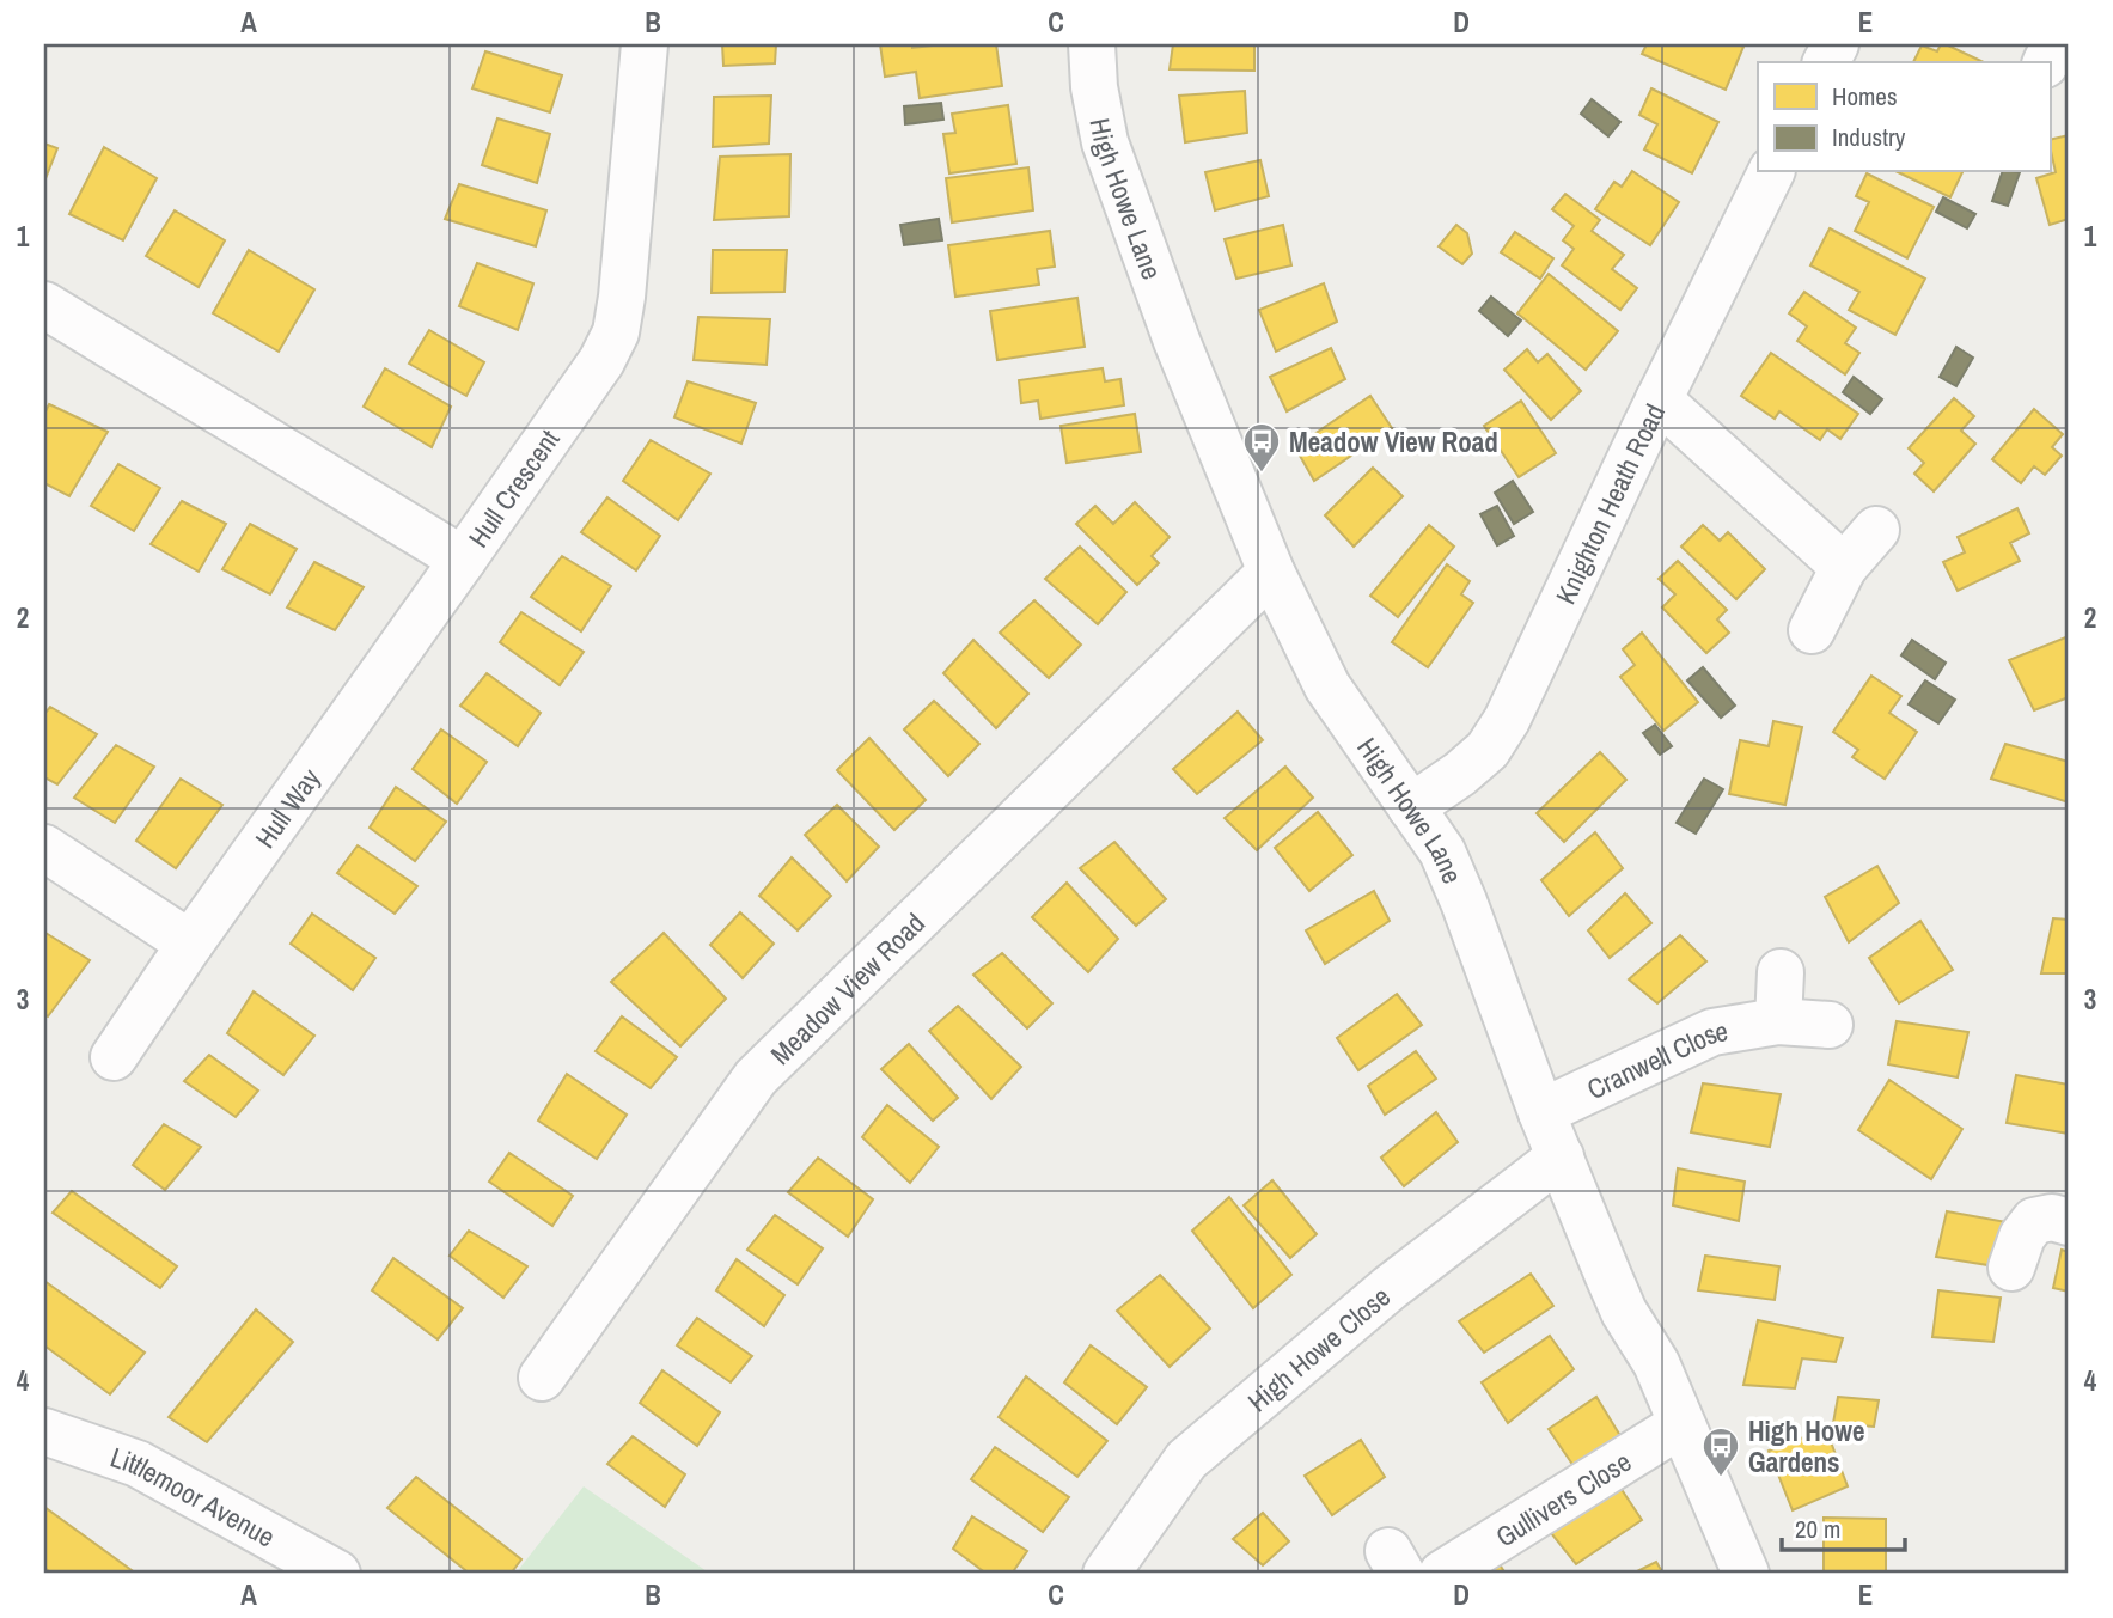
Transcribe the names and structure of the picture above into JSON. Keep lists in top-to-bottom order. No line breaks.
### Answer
{"streets":{"street":["High Howe Lane","Hull Crescent","Knighton Heath Road","Hull Way","Meadow View Road","Cranwell Close","High Howe Close","Littlemoor Avenue","Gullivers Close"]},"crossings":[["High Howe Lane","Knighton Heath Road"],["High Howe Lane","Meadow View Road"],["High Howe Lane","Cranwell Close"],["High Howe Lane","High Howe Close"],["High Howe Lane","Gullivers Close"],["Hull Crescent","Hull Way"]],"places":{"bus stop":["Meadow View Road","High Howe Gardens"]},"legend":["Homes","Industry"],"scale_bar":"20 m","grid":{"columns":["A","B","C","D","E"],"rows":["1","2","3","4"]}}
